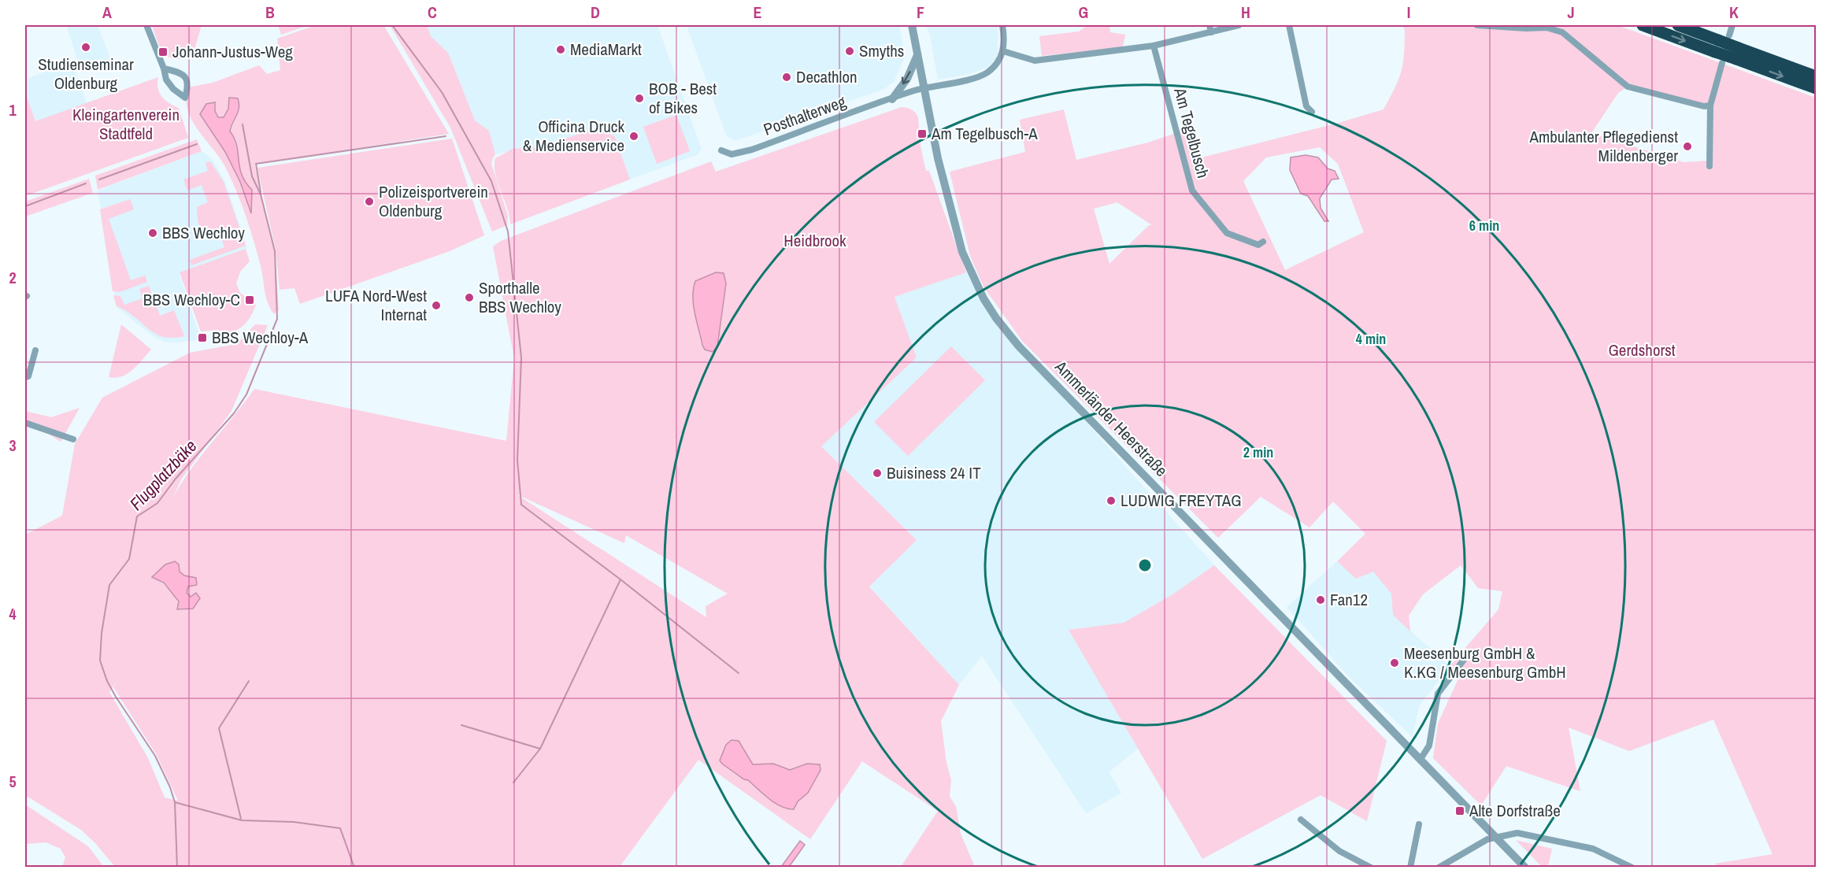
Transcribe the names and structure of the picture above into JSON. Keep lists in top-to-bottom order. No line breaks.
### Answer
{"streets":{"street":["Posthalterweg","Am Tegelbusch","Ammerländer Heerstraße"]},"crossings":[["Posthalterweg","Ammerländer Heerstraße"]],"water":["Flugplatzbäke"],"parks":["Kleingartenverein Stadtfeld","Heidbrook","Gerdshorst"],"places":{"other":["Studienseminar Oldenburg","MediaMarkt","Smyths","Decathlon","BOB - Best of Bikes","Officina Druck & Medienservice","Ambulanter Pflegedienst Mildenberger","Polizeisportverein Oldenburg","BBS Wechloy","Sporthalle BBS Wechloy","LUFA Nord-West Internat","Buisiness 24 IT","LUDWIG FREYTAG","Fan12","Meesenburg GmbH & K.KG / Meesenburg GmbH"],"transit":["Johann-Justus-Weg","Am Tegelbusch-A","BBS Wechloy-C","BBS Wechloy-A","Alte Dorfstraße"]},"grid":{"columns":["A","B","C","D","E","F","G","H","I","J","K"],"rows":["1","2","3","4","5"]},"rings":["6 min","4 min","2 min"]}
